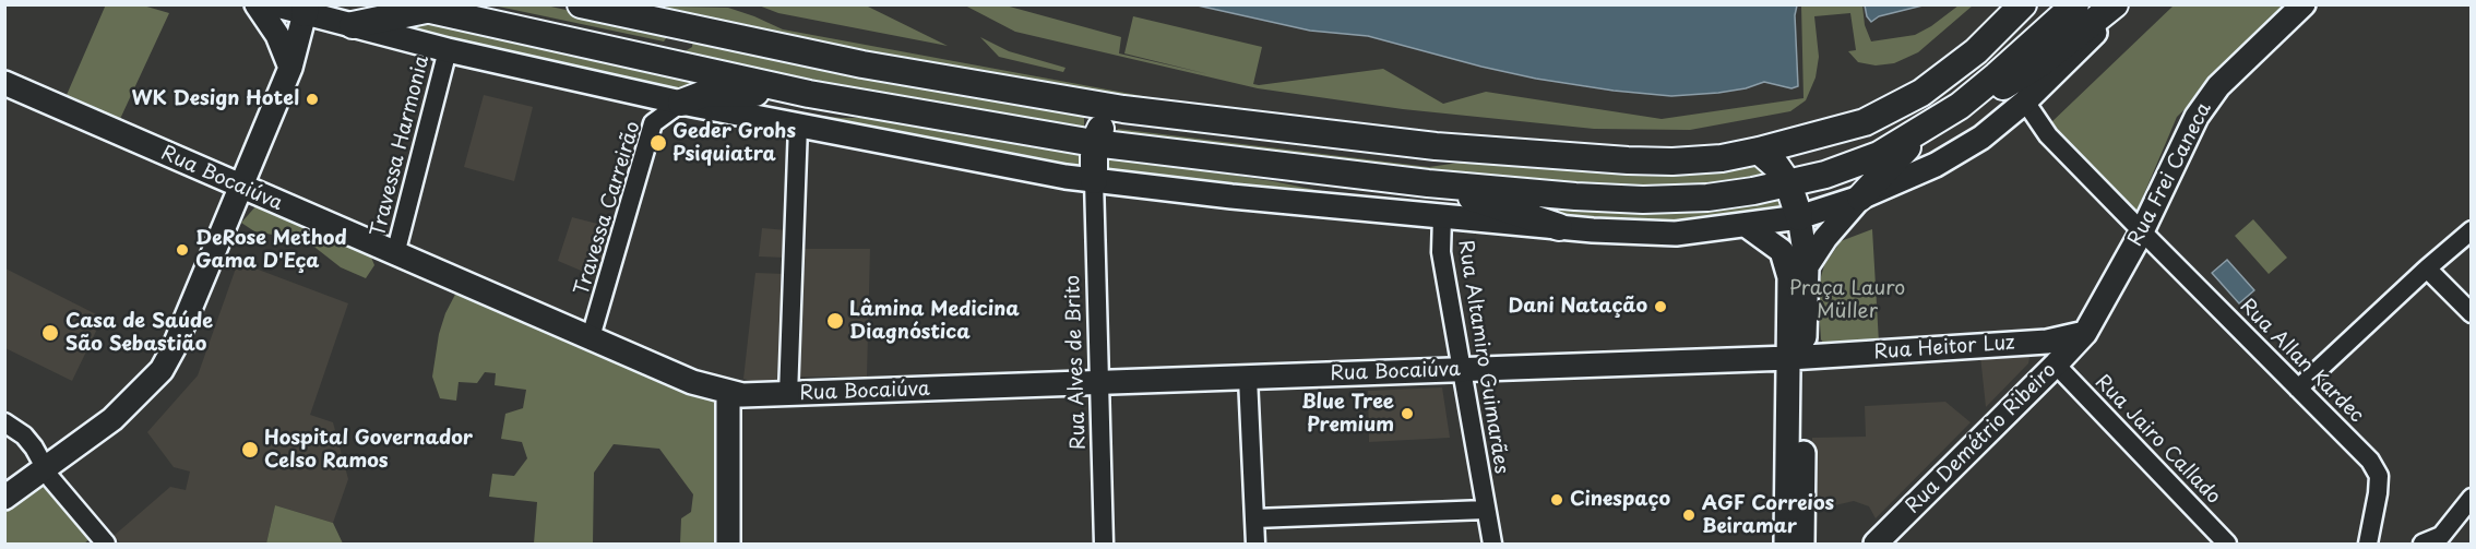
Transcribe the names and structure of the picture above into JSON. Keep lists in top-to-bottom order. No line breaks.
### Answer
{"streets":{"main road":["Rua Frei Caneca","Rua Bocaiúva","Rua Heitor Luz","Rua Demétrio Ribeiro"],"street":["Travessa Harmonia","Travessa Carreirão","Rua Altamiro Guimarães","Rua Allan Kardec","Rua Alves de Brito","Rua Jairo Callado"]},"crossings":[["Travessa Harmonia","Rua Bocaiúva"],["Rua Frei Caneca","Rua Heitor Luz"],["Rua Frei Caneca","Rua Allan Kardec"],["Rua Frei Caneca","Rua Demétrio Ribeiro"],["Rua Bocaiúva","Travessa Carreirão"],["Rua Bocaiúva","Rua Heitor Luz"],["Rua Bocaiúva","Rua Altamiro Guimarães"],["Rua Bocaiúva","Rua Alves de Brito"],["Rua Heitor Luz","Rua Demétrio Ribeiro"],["Rua Demétrio Ribeiro","Rua Jairo Callado"]],"parks":["Praça Lauro Müller"],"places":["WK Design Hotel","Geder Grohs Psiquiatra","DeRose Method Gama D'Eça","Dani Natação","Lâmina Medicina Diagnóstica","Casa de Saúde São Sebastião","Blue Tree Premium","Hospital Governador Celso Ramos","Cinespaço","AGF Correios Beiramar"]}
